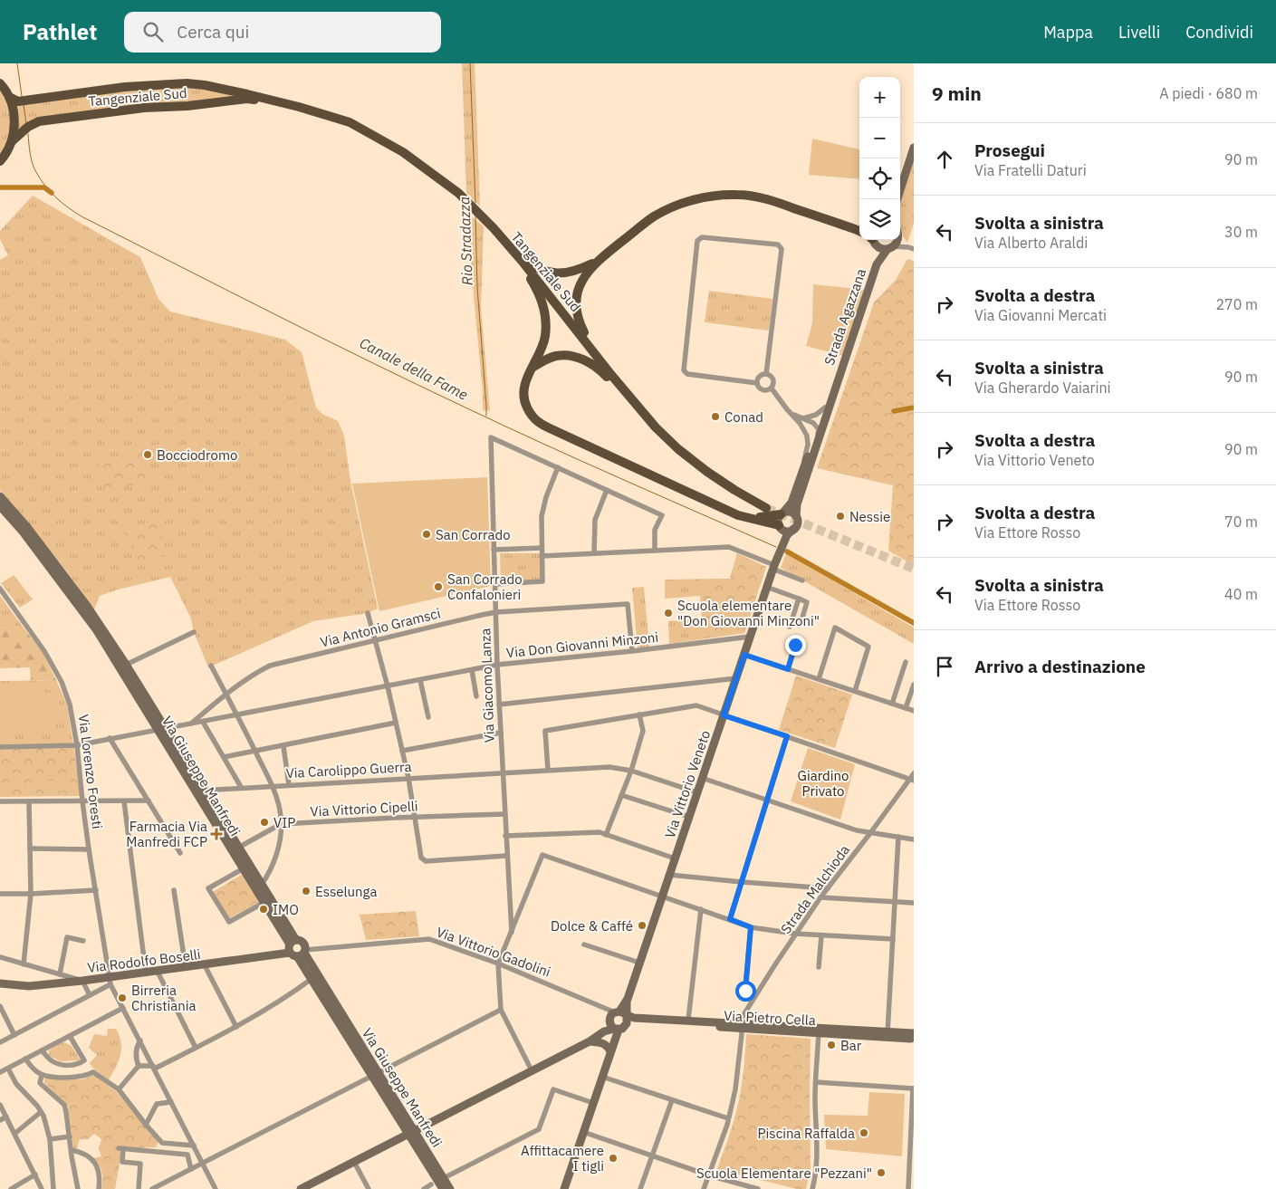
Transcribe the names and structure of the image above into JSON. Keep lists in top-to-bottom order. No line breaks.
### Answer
{"streets":{"main road":["Tangenziale Sud","Strada Agazzana","Via Giuseppe Manfredi","Via Vittorio Veneto","Via Rodolfo Boselli","Via Pietro Cella"],"street":["Via Antonio Gramsci","Via Don Giovanni Minzoni","Via Giacomo Lanza","Via Carolippo Guerra","Via Lorenzo Foresti","Via Vittorio Cipelli","Strada Malchioda","Via Vittorio Gadolini"]},"crossings":[["Via Antonio Gramsci","Via Don Giovanni Minzoni"],["Via Antonio Gramsci","Via Giacomo Lanza"],["Via Don Giovanni Minzoni","Via Giacomo Lanza"],["Via Don Giovanni Minzoni","Via Lorenzo Foresti"],["Via Don Giovanni Minzoni","Via Giuseppe Manfredi"],["Via Don Giovanni Minzoni","Via Vittorio Veneto"],["Via Giacomo Lanza","Via Carolippo Guerra"],["Via Giacomo Lanza","Via Vittorio Cipelli"],["Via Carolippo Guerra","Via Giuseppe Manfredi"],["Via Carolippo Guerra","Via Vittorio Veneto"],["Via Lorenzo Foresti","Via Rodolfo Boselli"],["Via Giuseppe Manfredi","Via Vittorio Cipelli"],["Via Giuseppe Manfredi","Via Vittorio Gadolini"],["Via Giuseppe Manfredi","Via Rodolfo Boselli"],["Via Vittorio Veneto","Via Vittorio Gadolini"],["Via Vittorio Veneto","Via Pietro Cella"],["Strada Malchioda","Via Pietro Cella"],["Via Vittorio Gadolini","Via Rodolfo Boselli"],["Via Vittorio Gadolini","Via Pietro Cella"]],"water":["Rio Stradazza","Canale della Fame"],"parks":["Giardino Privato"],"places":{"other":["Conad","Bocciodromo","Nessie","San Corrado","San Corrado Confalonieri","Scuola elementare \"Don Giovanni Minzoni\"","VIP","Esselunga","IMO","Dolce & Caffé","Birreria Christiania","Bar","Piscina Raffalda","Affittacamere I tigli","Scuola Elementare \"Pezzani\""],"health":["Farmacia Via Manfredi FCP"]},"page":{"header":"Pathlet","search":"Cerca qui","nav":["Mappa","Livelli","Condividi"],"heading":["9 min","A piedi · 680 m"],"map_buttons":["+","−"],"list":[["Prosegui","Via Fratelli Daturi","90 m"],["Svolta a sinistra","Via Alberto Araldi","30 m"],["Svolta a destra","Via Giovanni Mercati","270 m"],["Svolta a sinistra","Via Gherardo Vaiarini","90 m"],["Svolta a destra","Via Vittorio Veneto","90 m"],["Svolta a destra","Via Ettore Rosso","70 m"],["Svolta a sinistra","Via Ettore Rosso","40 m"],"Arrivo a destinazione"]}}
